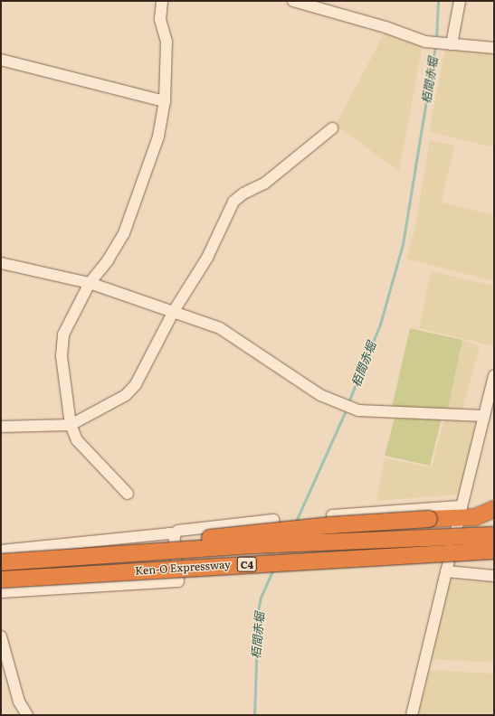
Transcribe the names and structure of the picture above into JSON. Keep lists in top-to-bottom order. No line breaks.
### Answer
{"streets":{"highway":["C4","Ken-O Expressway"]},"water":["栢間赤堀"]}
